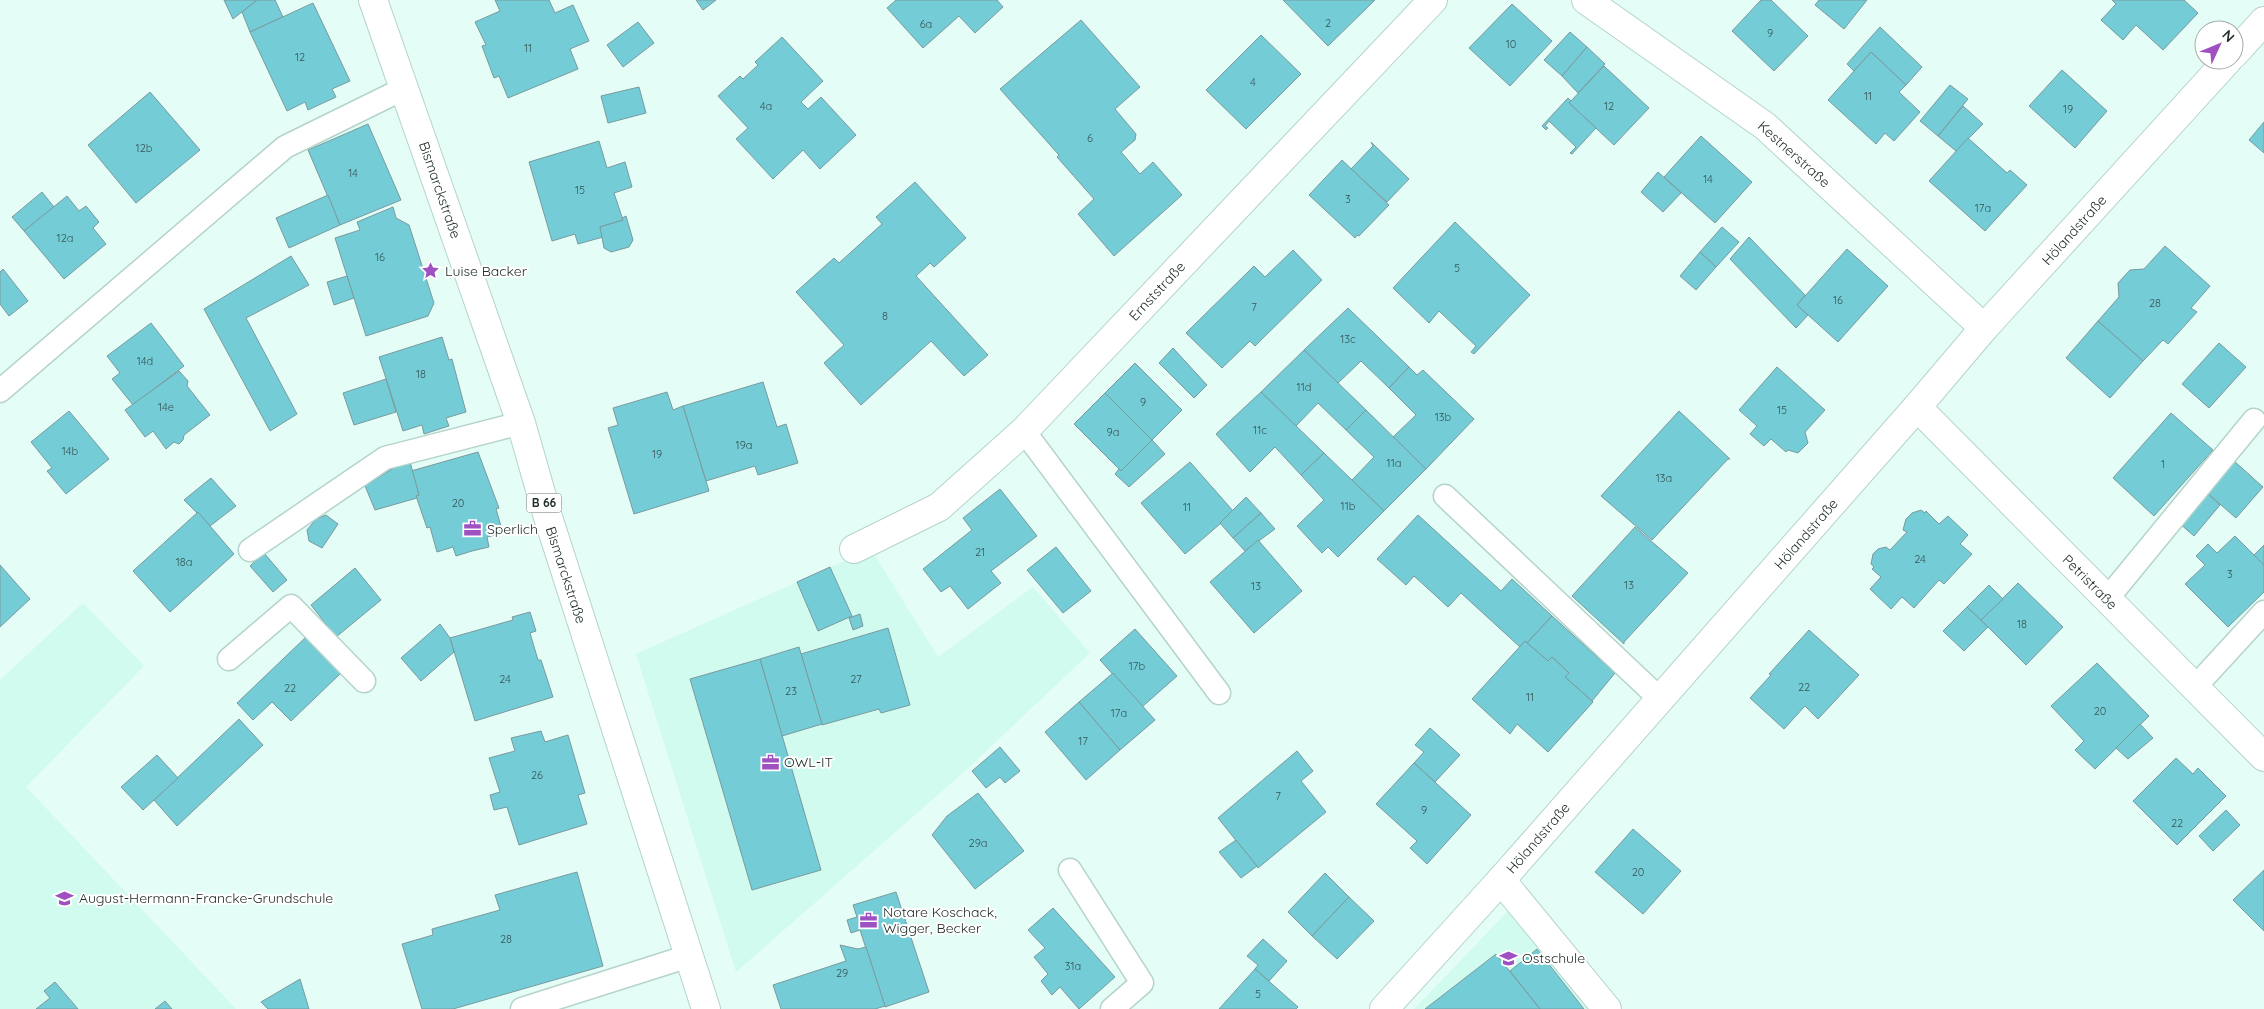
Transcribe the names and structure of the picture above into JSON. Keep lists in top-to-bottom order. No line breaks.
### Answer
{"streets":{"street":["Kestnerstraße","Bismarckstraße","Hölandstraße","Ernststraße","B 66","Petristraße"]},"crossings":[["Kestnerstraße","Hölandstraße"],["Hölandstraße","Petristraße"]],"places":{"place":["Luise Backer"],"office":["Sperlich","OWL-IT","Notare Koschack, Wigger, Becker"],"school or university":["August-Hermann-Francke-Grundschule","Ostschule"]},"house_numbers":["2","6a","9","10","11","12","4","11","4a","12","19","6","12b","14","14","15","3","17a","12a","16","5","16","28","7","8","13c","14d","18","11d","9","14e","15","13b","11c","9a","19a","14b","19","11a","1","13a","20","11b","11","21","24","18a","3","13","13","18","17b","24","27","22","22","23","11","20","17a","17","26","7","9","22","29a","20","28","31a","29","5"],"north":"top right"}
